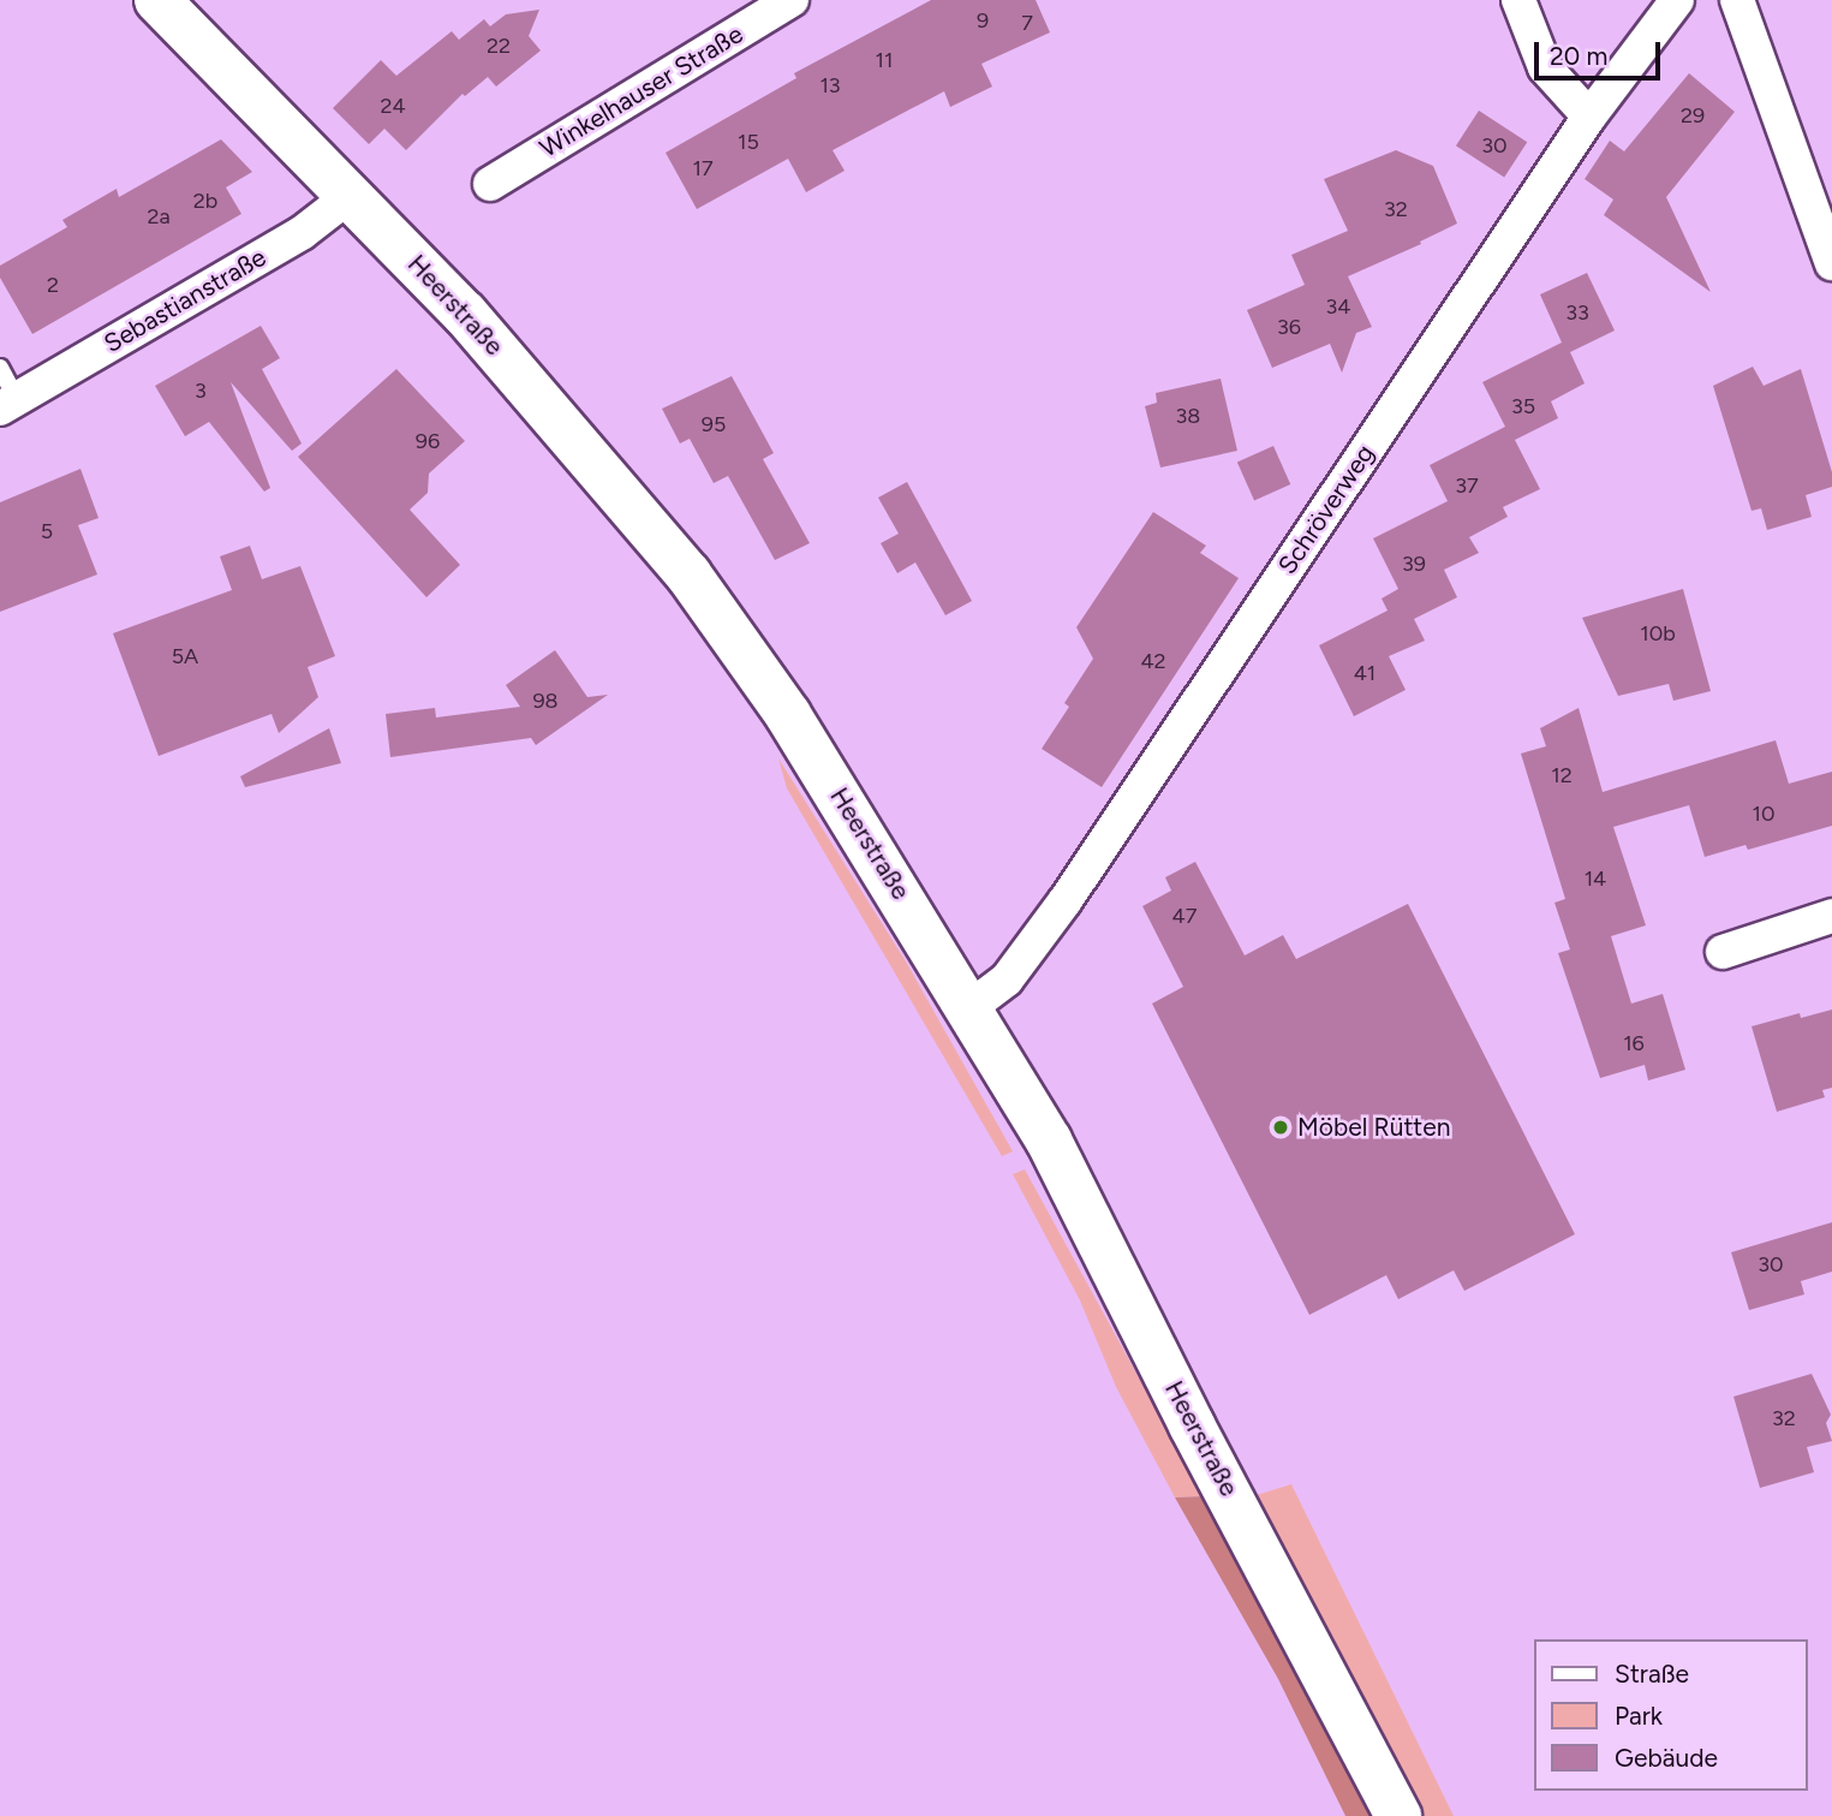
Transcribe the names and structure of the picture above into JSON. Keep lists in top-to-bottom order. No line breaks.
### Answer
{"streets":{"main road":["Heerstraße"],"street":["Winkelhauser Straße","Sebastianstraße","Schröverweg"]},"crossings":[["Sebastianstraße","Heerstraße"],["Heerstraße","Schröverweg"]],"places":["Möbel Rütten"],"house_numbers":["9","7","22","11","13","24","29","15","30","17","2b","32","2a","2","34","33","36","3","35","38","95","96","37","5","39","10b","5A","42","41","98","12","10","14","47","16","30","32"],"legend":["Straße","Park","Gebäude"],"scale_bar":"20 m"}
